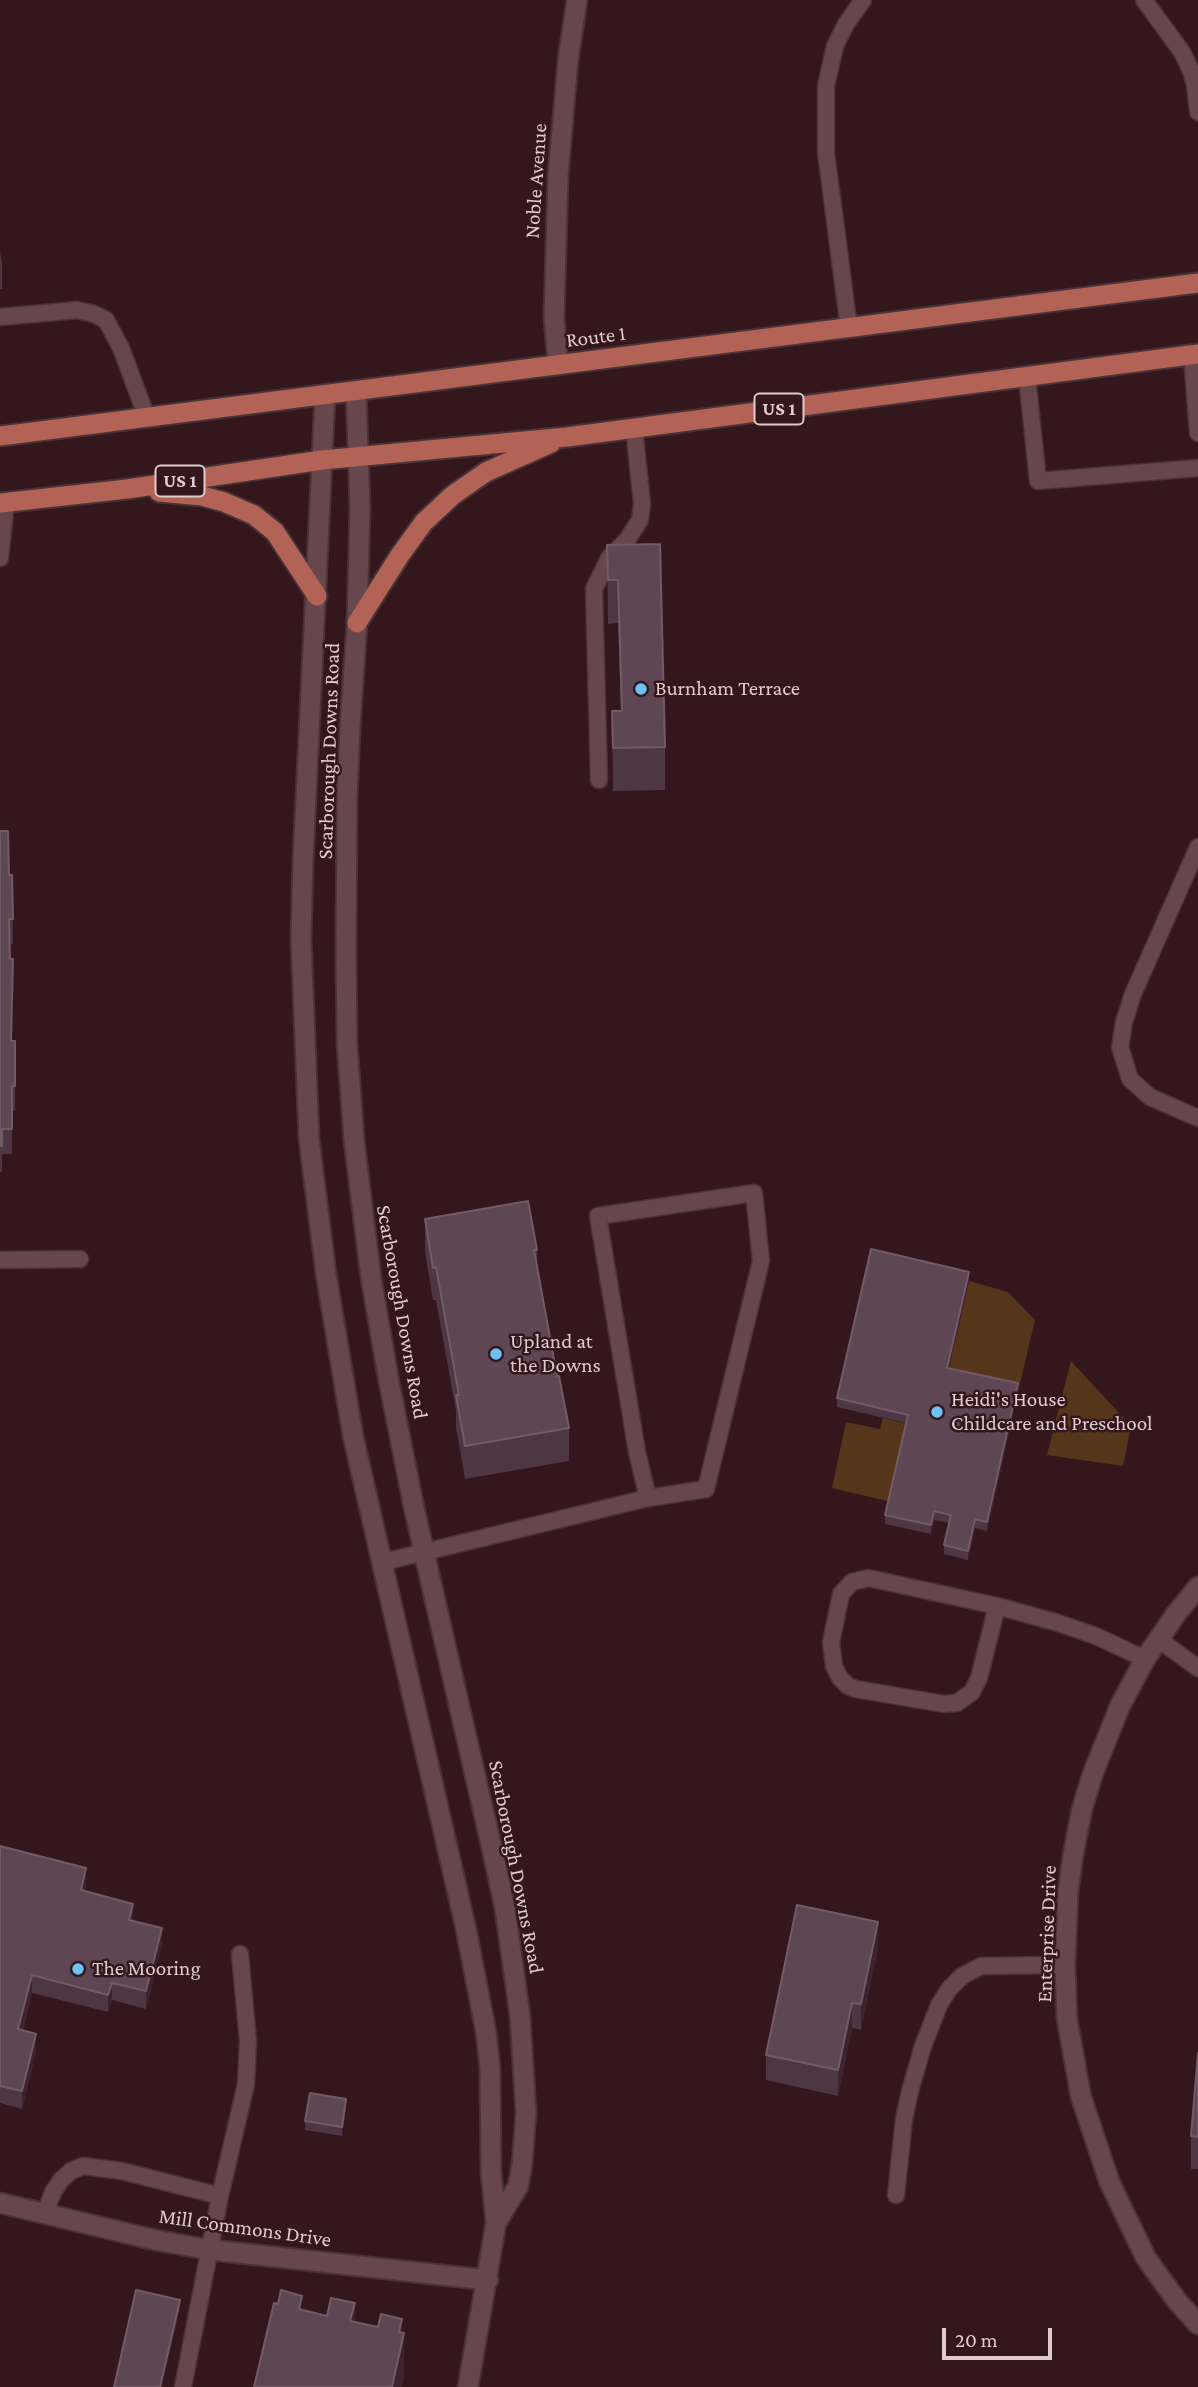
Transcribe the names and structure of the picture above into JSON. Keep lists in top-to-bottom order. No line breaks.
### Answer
{"streets":{"main road":["Route 1","US 1"],"street":["Noble Avenue","Scarborough Downs Road","Enterprise Drive","Mill Commons Drive"]},"crossings":[["Noble Avenue","Route 1"],["Route 1","Scarborough Downs Road"],["US 1","Scarborough Downs Road"],["Scarborough Downs Road","Mill Commons Drive"]],"places":["Burnham Terrace","Upland at the Downs","Heidi's House Childcare and Preschool","The Mooring"],"scale_bar":"20 m"}
